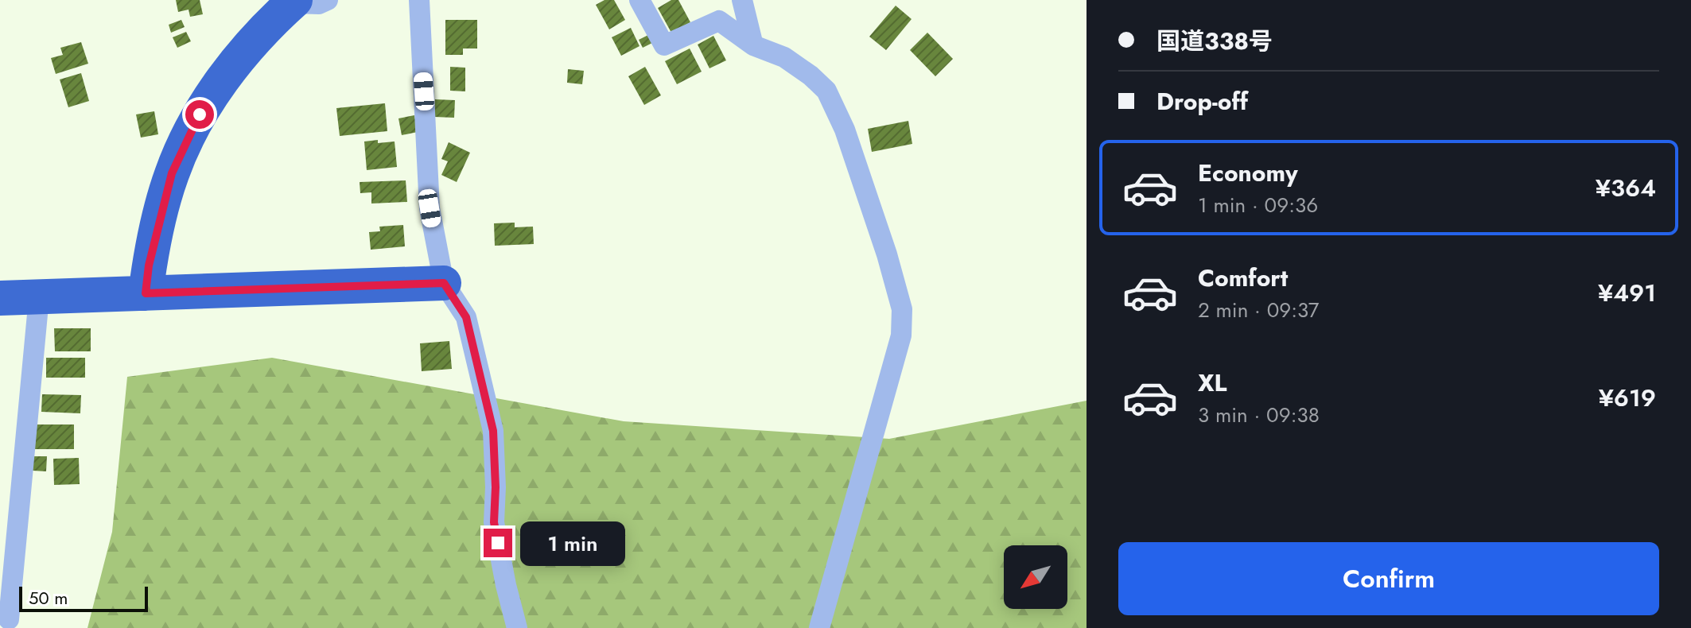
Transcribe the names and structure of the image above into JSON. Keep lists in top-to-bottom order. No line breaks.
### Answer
{"scale_bar":"50 m","north":"bottom left","page":{"banner":["国道338号","Drop-off"],"list":[{"name":"Economy","note":"1 min · 09:36","value":"¥364"},{"name":"Comfort","note":"2 min · 09:37","value":"¥491"},{"name":"XL","note":"3 min · 09:38","value":"¥619"}],"bubble":"1 min","buttons":"Confirm","scale":"50 m"}}
